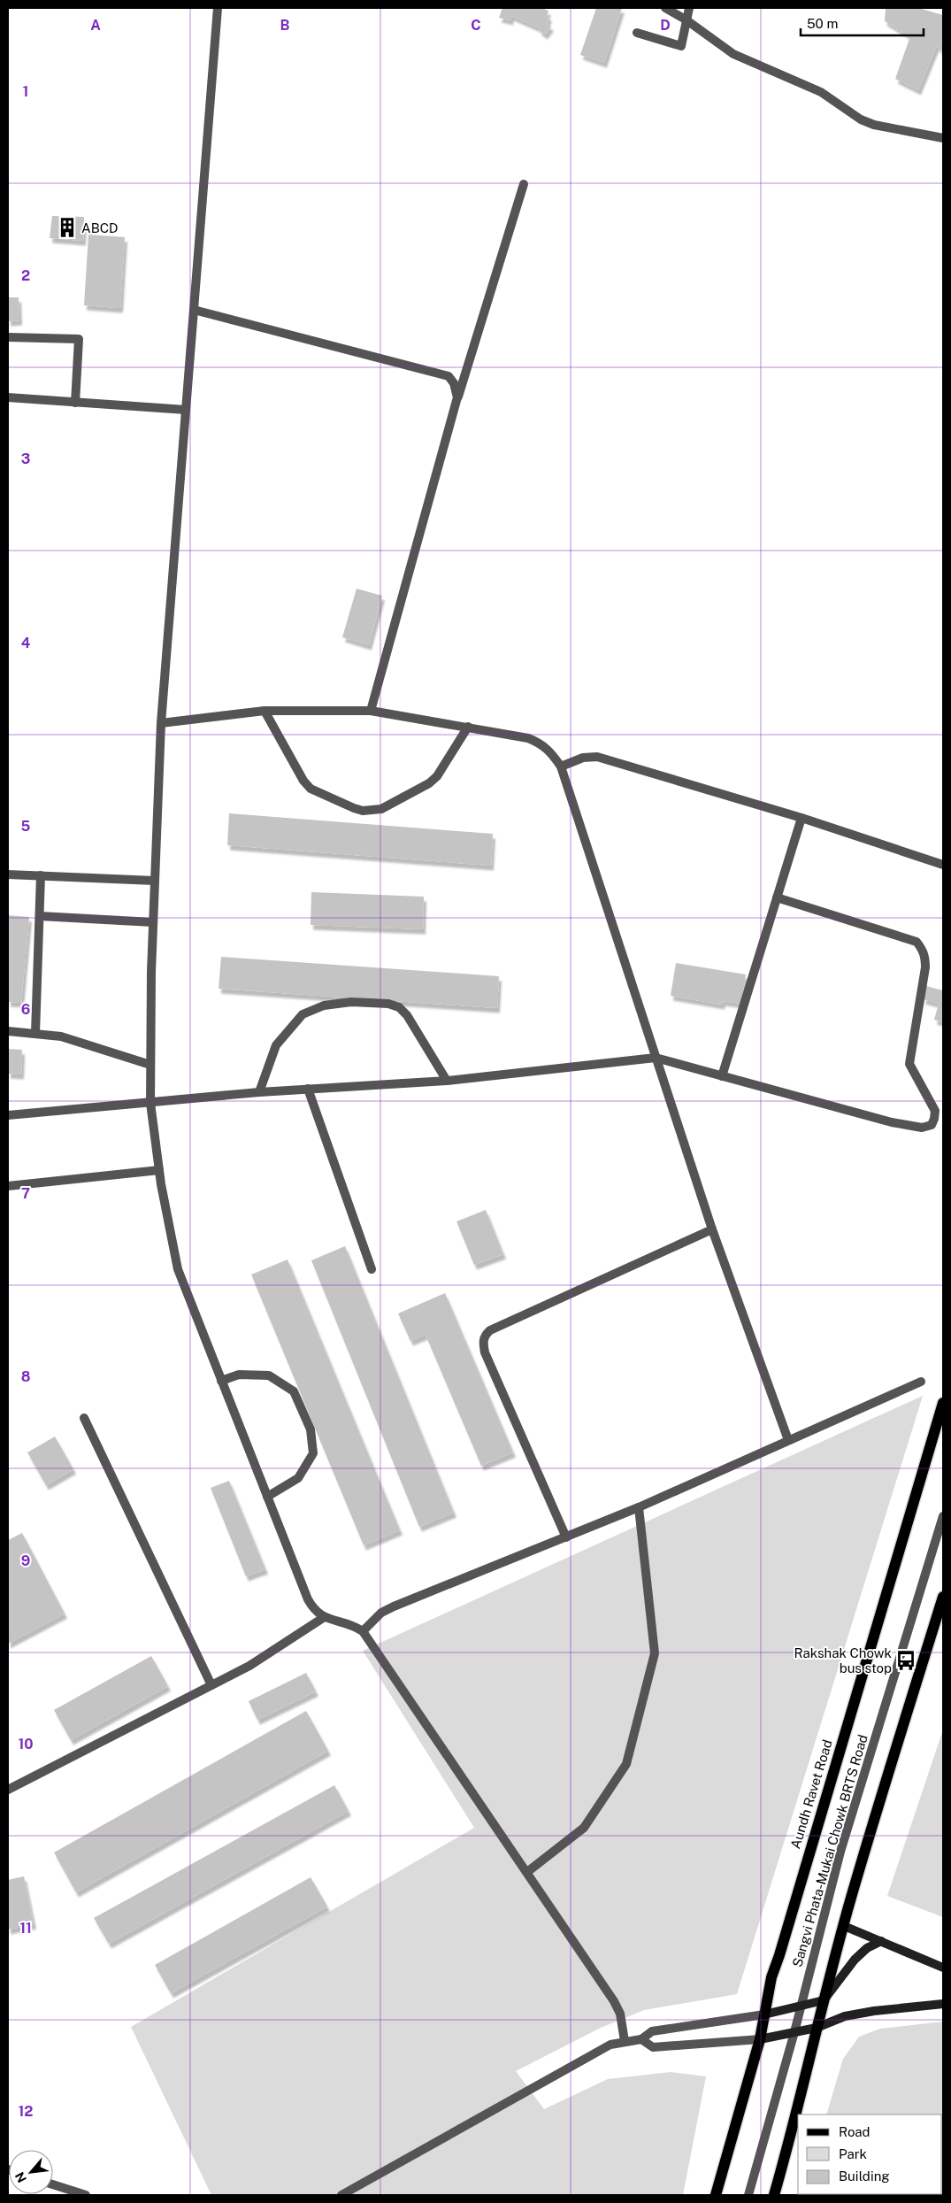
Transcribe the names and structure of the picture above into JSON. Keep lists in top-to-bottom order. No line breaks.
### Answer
{"streets":{"main road":["Aundh Ravet Road"],"lane":["Sangvi Phata-Mukai Chowk BRTS Road"]},"places":{"building":["ABCD"],"bus stop":["Rakshak Chowk bus stop"]},"legend":["Road","Park","Building"],"scale_bar":"50 m","north":"bottom left","grid":{"columns":["A","B","C","D"],"rows":["1","2","3","4","5","6","7","8","9","10","11","12"]}}
